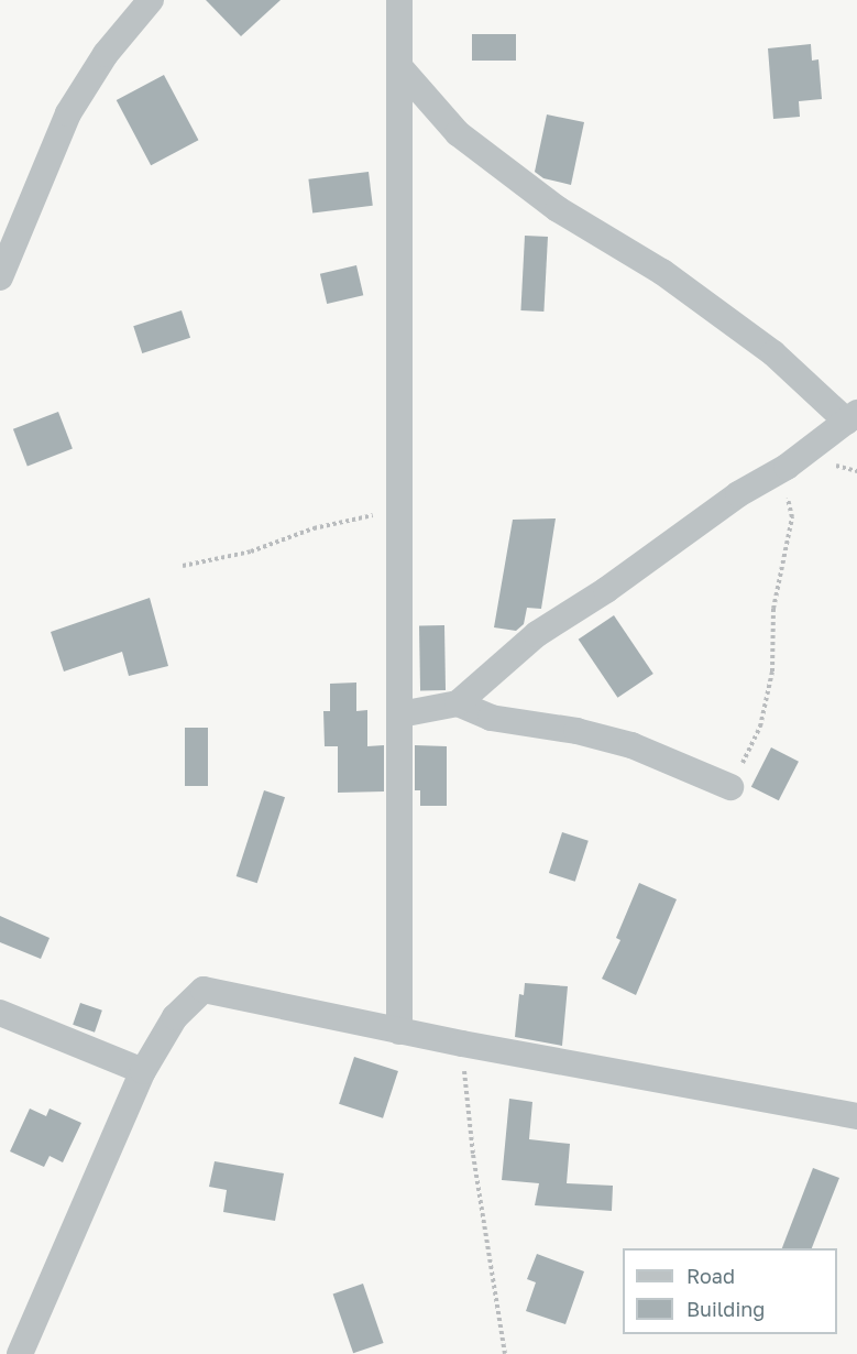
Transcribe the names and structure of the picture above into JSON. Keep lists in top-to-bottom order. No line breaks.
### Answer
{"legend":["Road","Building"]}
